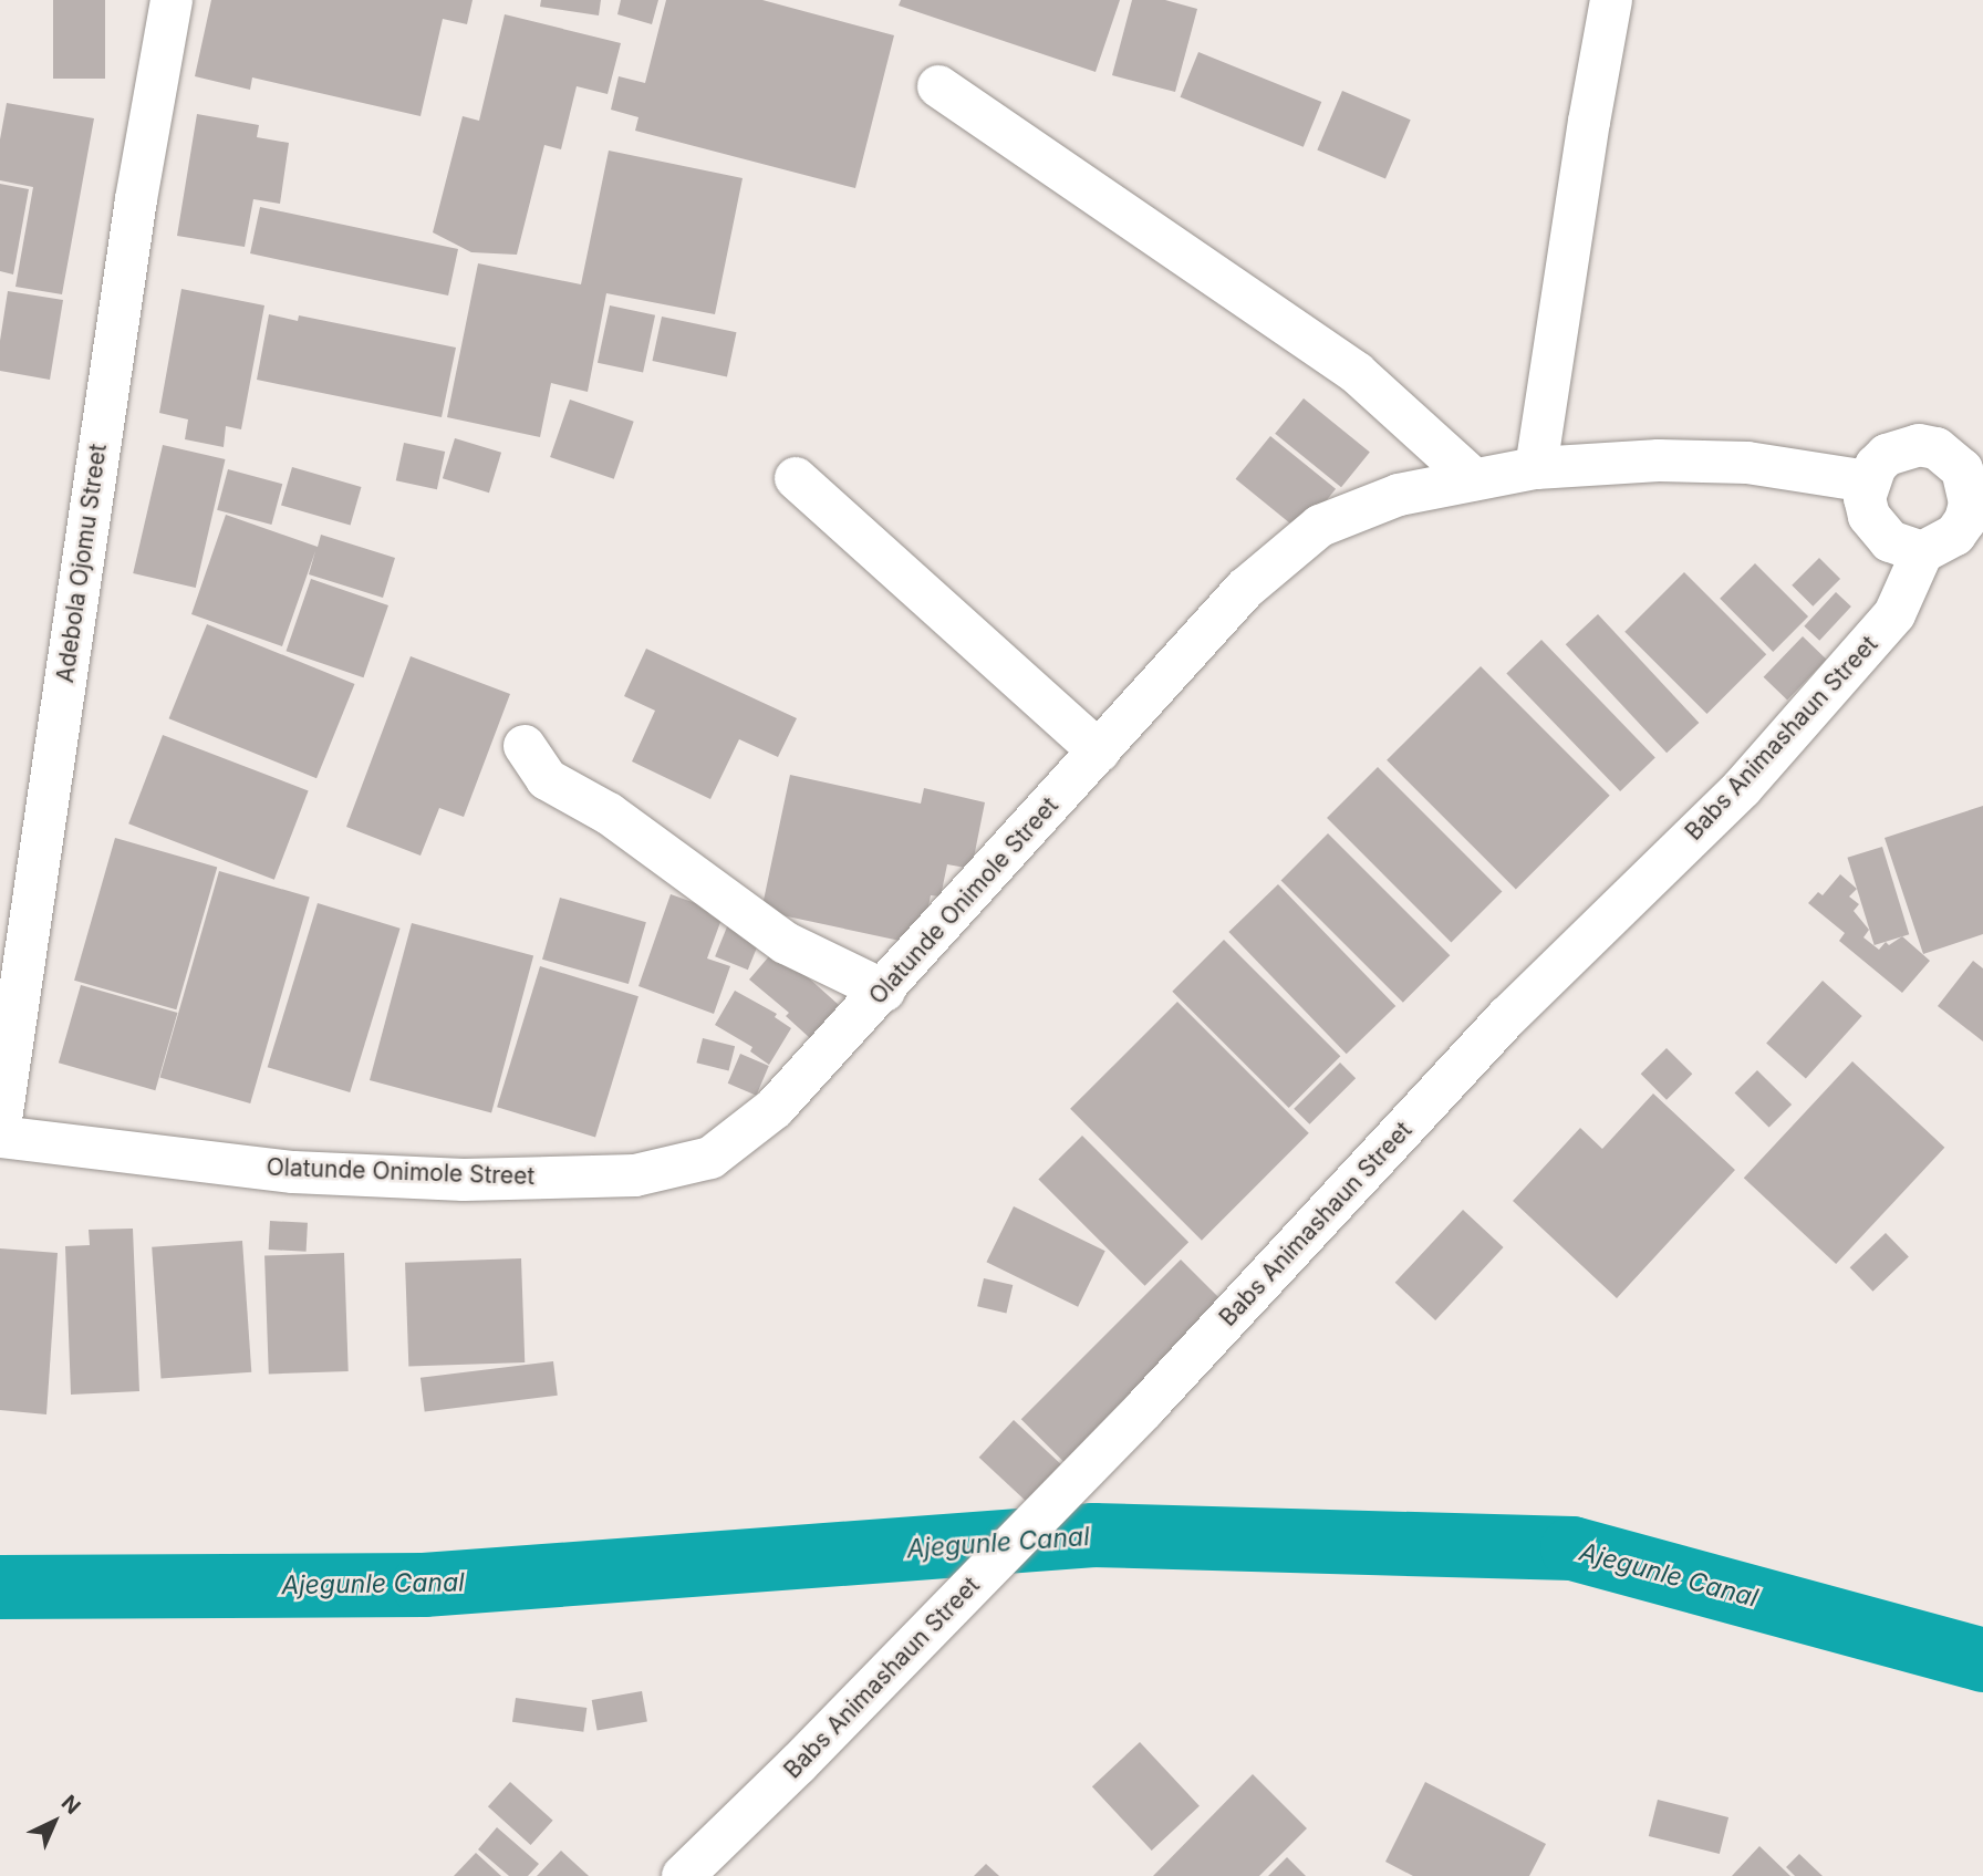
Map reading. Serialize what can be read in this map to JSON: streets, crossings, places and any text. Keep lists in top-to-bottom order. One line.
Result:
{"streets":{"street":["Adebola Ojomu Street","Babs Animashaun Street","Olatunde Onimole Street"]},"crossings":[["Babs Animashaun Street","Olatunde Onimole Street"]],"water":["Ajegunle Canal"],"north":"top right"}
